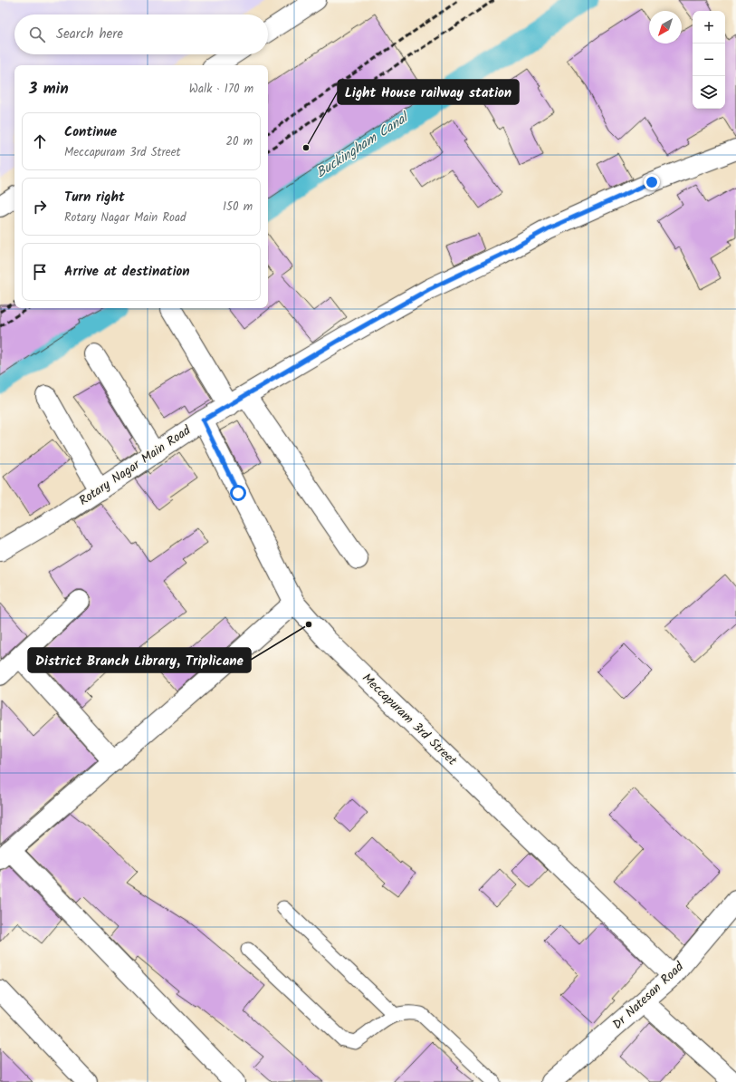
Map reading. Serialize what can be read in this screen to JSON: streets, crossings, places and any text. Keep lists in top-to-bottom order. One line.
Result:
{"streets":{"street":["Rotary Nagar Main Road","Meccapuram 3rd Street","Dr Natesan Road"]},"crossings":[["Rotary Nagar Main Road","Meccapuram 3rd Street"],["Meccapuram 3rd Street","Dr Natesan Road"]],"water":["Buckingham Canal"],"places":["Light House railway station","District Branch Library, Triplicane"],"north":"bottom left","page":{"map_buttons":["+","−"],"search":"Search here","heading":["3 min","Walk · 170 m"],"list":[["Continue","Meccapuram 3rd Street","20 m"],["Turn right","Rotary Nagar Main Road","150 m"],"Arrive at destination"]}}
